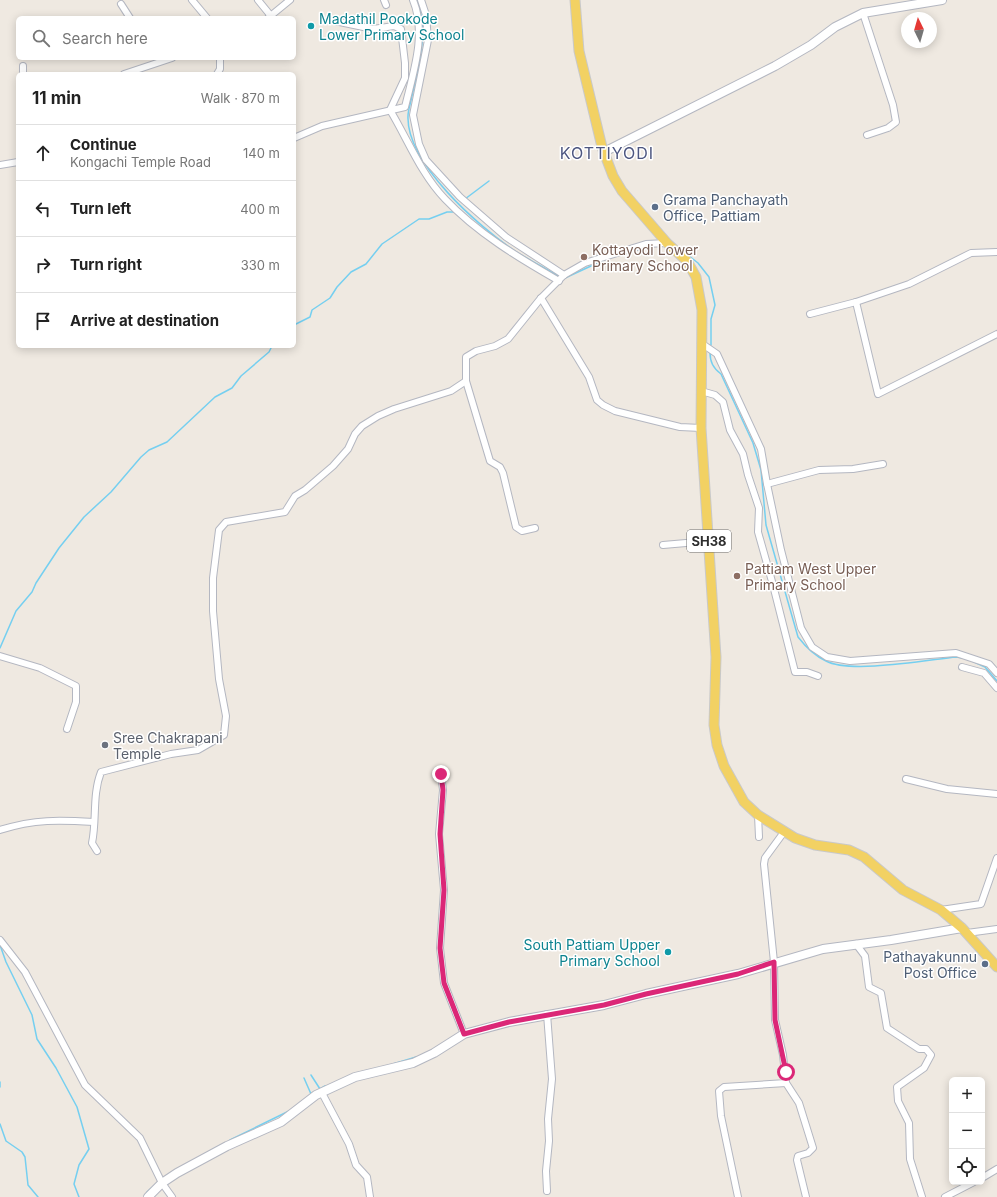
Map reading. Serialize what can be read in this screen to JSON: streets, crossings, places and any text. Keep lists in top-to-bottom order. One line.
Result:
{"streets":{"main road":["SH38"]},"districts":["KOTTIYODI"],"places":["Madathil Pookode Lower Primary School","Grama Panchayath Office, Pattiam","Kottayodi Lower Primary School","Pattiam West Upper Primary School","Sree Chakrapani Temple","South Pattiam Upper Primary School","Pathayakunnu Post Office"],"north":"top","page":{"search":"Search here","heading":["11 min","Walk · 870 m"],"list":[["Continue","Kongachi Temple Road","140 m"],["Turn left","400 m"],["Turn right","330 m"],"Arrive at destination"],"map_buttons":["+","−"]}}
